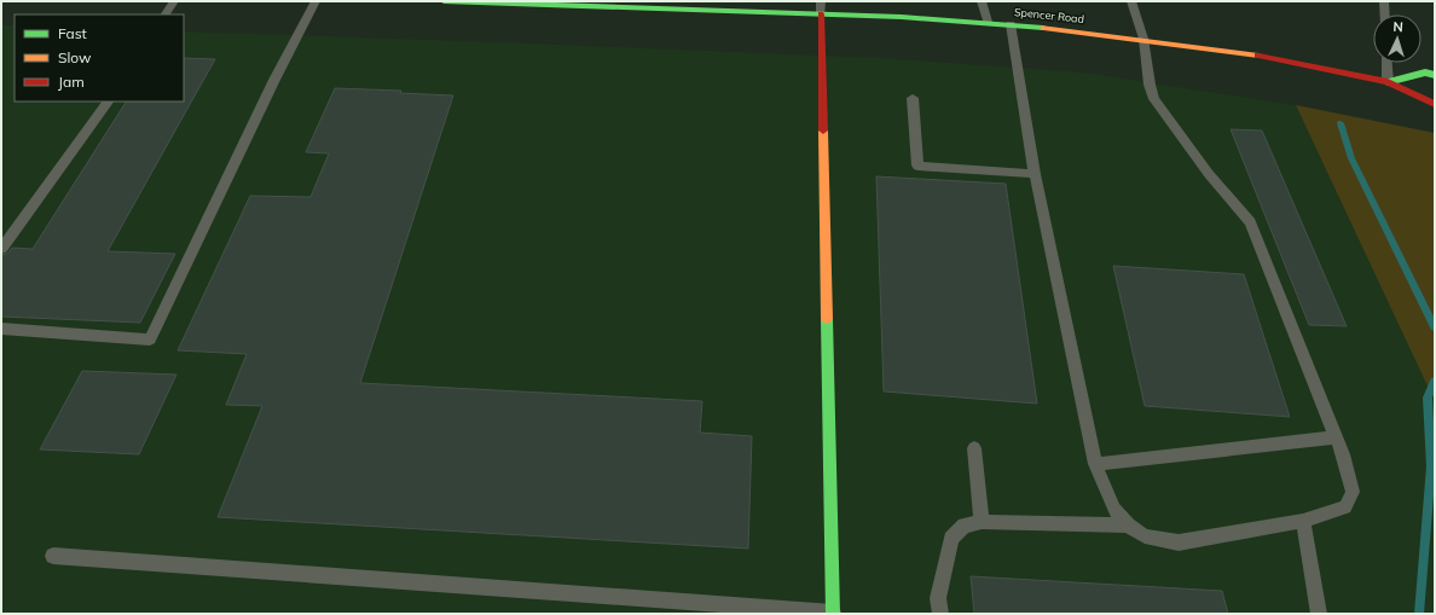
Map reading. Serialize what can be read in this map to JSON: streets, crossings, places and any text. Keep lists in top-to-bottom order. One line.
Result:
{"streets":{"main road":["Spencer Road"]},"legend":["Fast","Slow","Jam"],"north":"top"}
